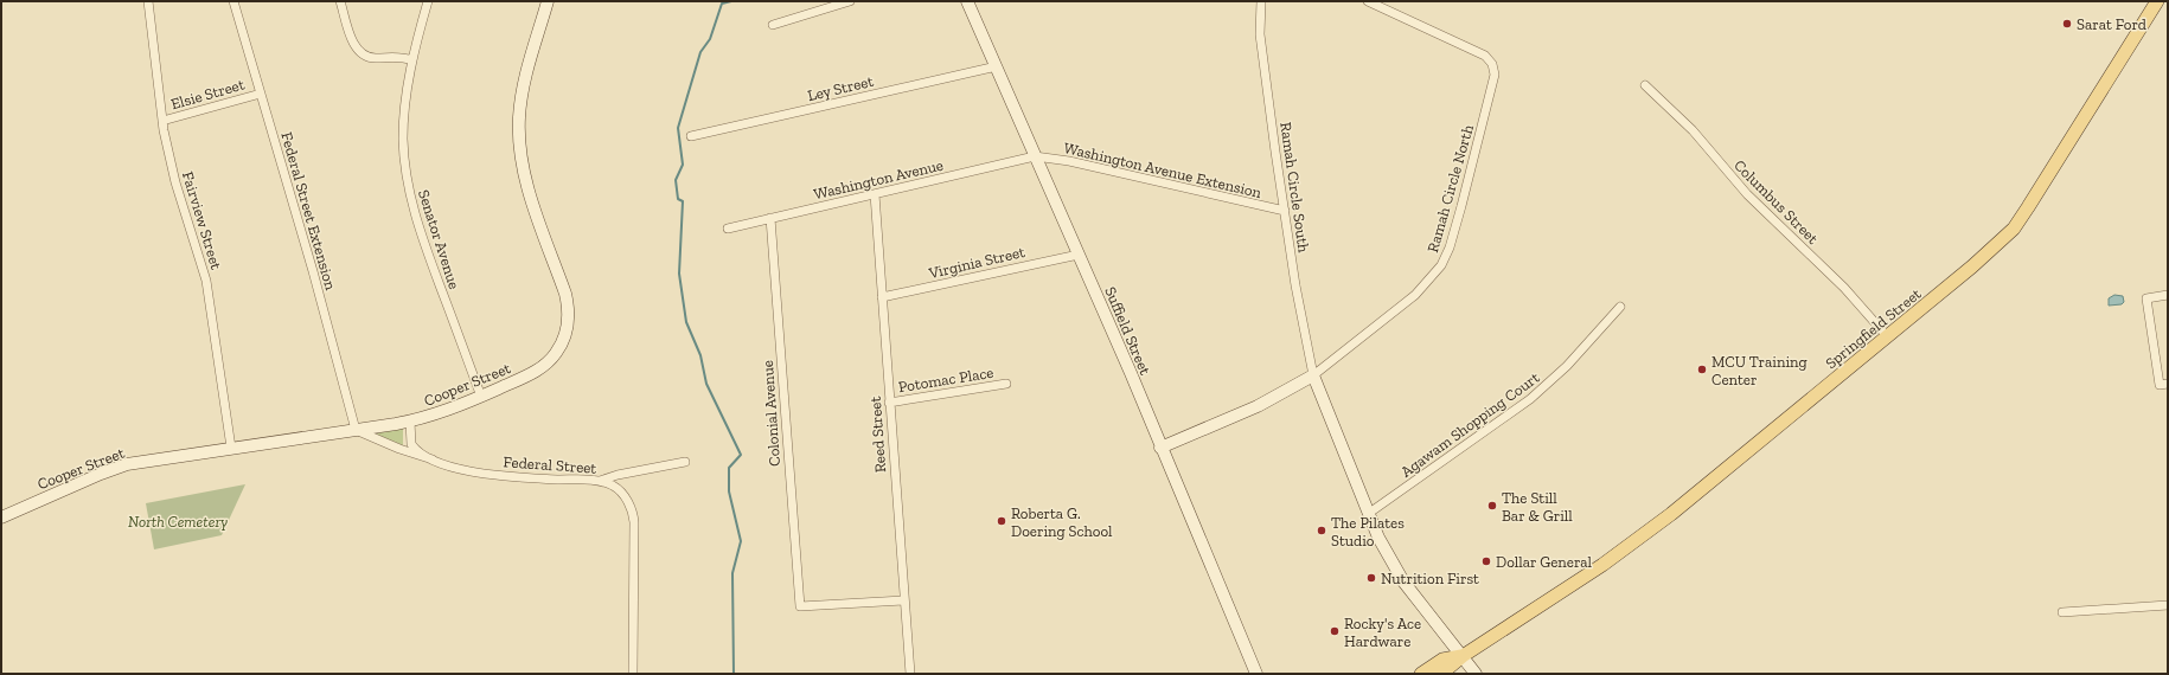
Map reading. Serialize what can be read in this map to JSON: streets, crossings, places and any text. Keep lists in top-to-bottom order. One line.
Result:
{"streets":{"main road":["Springfield Street"],"street":["Ley Street","Elsie Street","Washington Avenue Extension","Washington Avenue","Ramah Circle South","Ramah Circle North","Columbus Street","Federal Street Extension","Fairview Street","Senator Avenue","Virginia Street","Suffield Street","Potomac Place","Cooper Street","Colonial Avenue","Agawam Shopping Court","Reed Street","Federal Street"]},"crossings":[["Ley Street","Suffield Street"],["Elsie Street","Federal Street Extension"],["Elsie Street","Fairview Street"],["Washington Avenue Extension","Washington Avenue"],["Washington Avenue Extension","Ramah Circle South"],["Washington Avenue Extension","Suffield Street"],["Washington Avenue","Suffield Street"],["Washington Avenue","Colonial Avenue"],["Washington Avenue","Reed Street"],["Ramah Circle South","Ramah Circle North"],["Columbus Street","Springfield Street"],["Federal Street Extension","Cooper Street"],["Federal Street Extension","Federal Street"],["Fairview Street","Cooper Street"],["Senator Avenue","Cooper Street"],["Virginia Street","Suffield Street"],["Virginia Street","Reed Street"],["Potomac Place","Reed Street"],["Cooper Street","Federal Street"],["Colonial Avenue","Reed Street"]],"parks":["North Cemetery"],"places":["Sarat Ford","MCU Training Center","The Still Bar & Grill","Roberta G. Doering School","The Pilates Studio","Dollar General","Nutrition First","Rocky's Ace Hardware"]}
